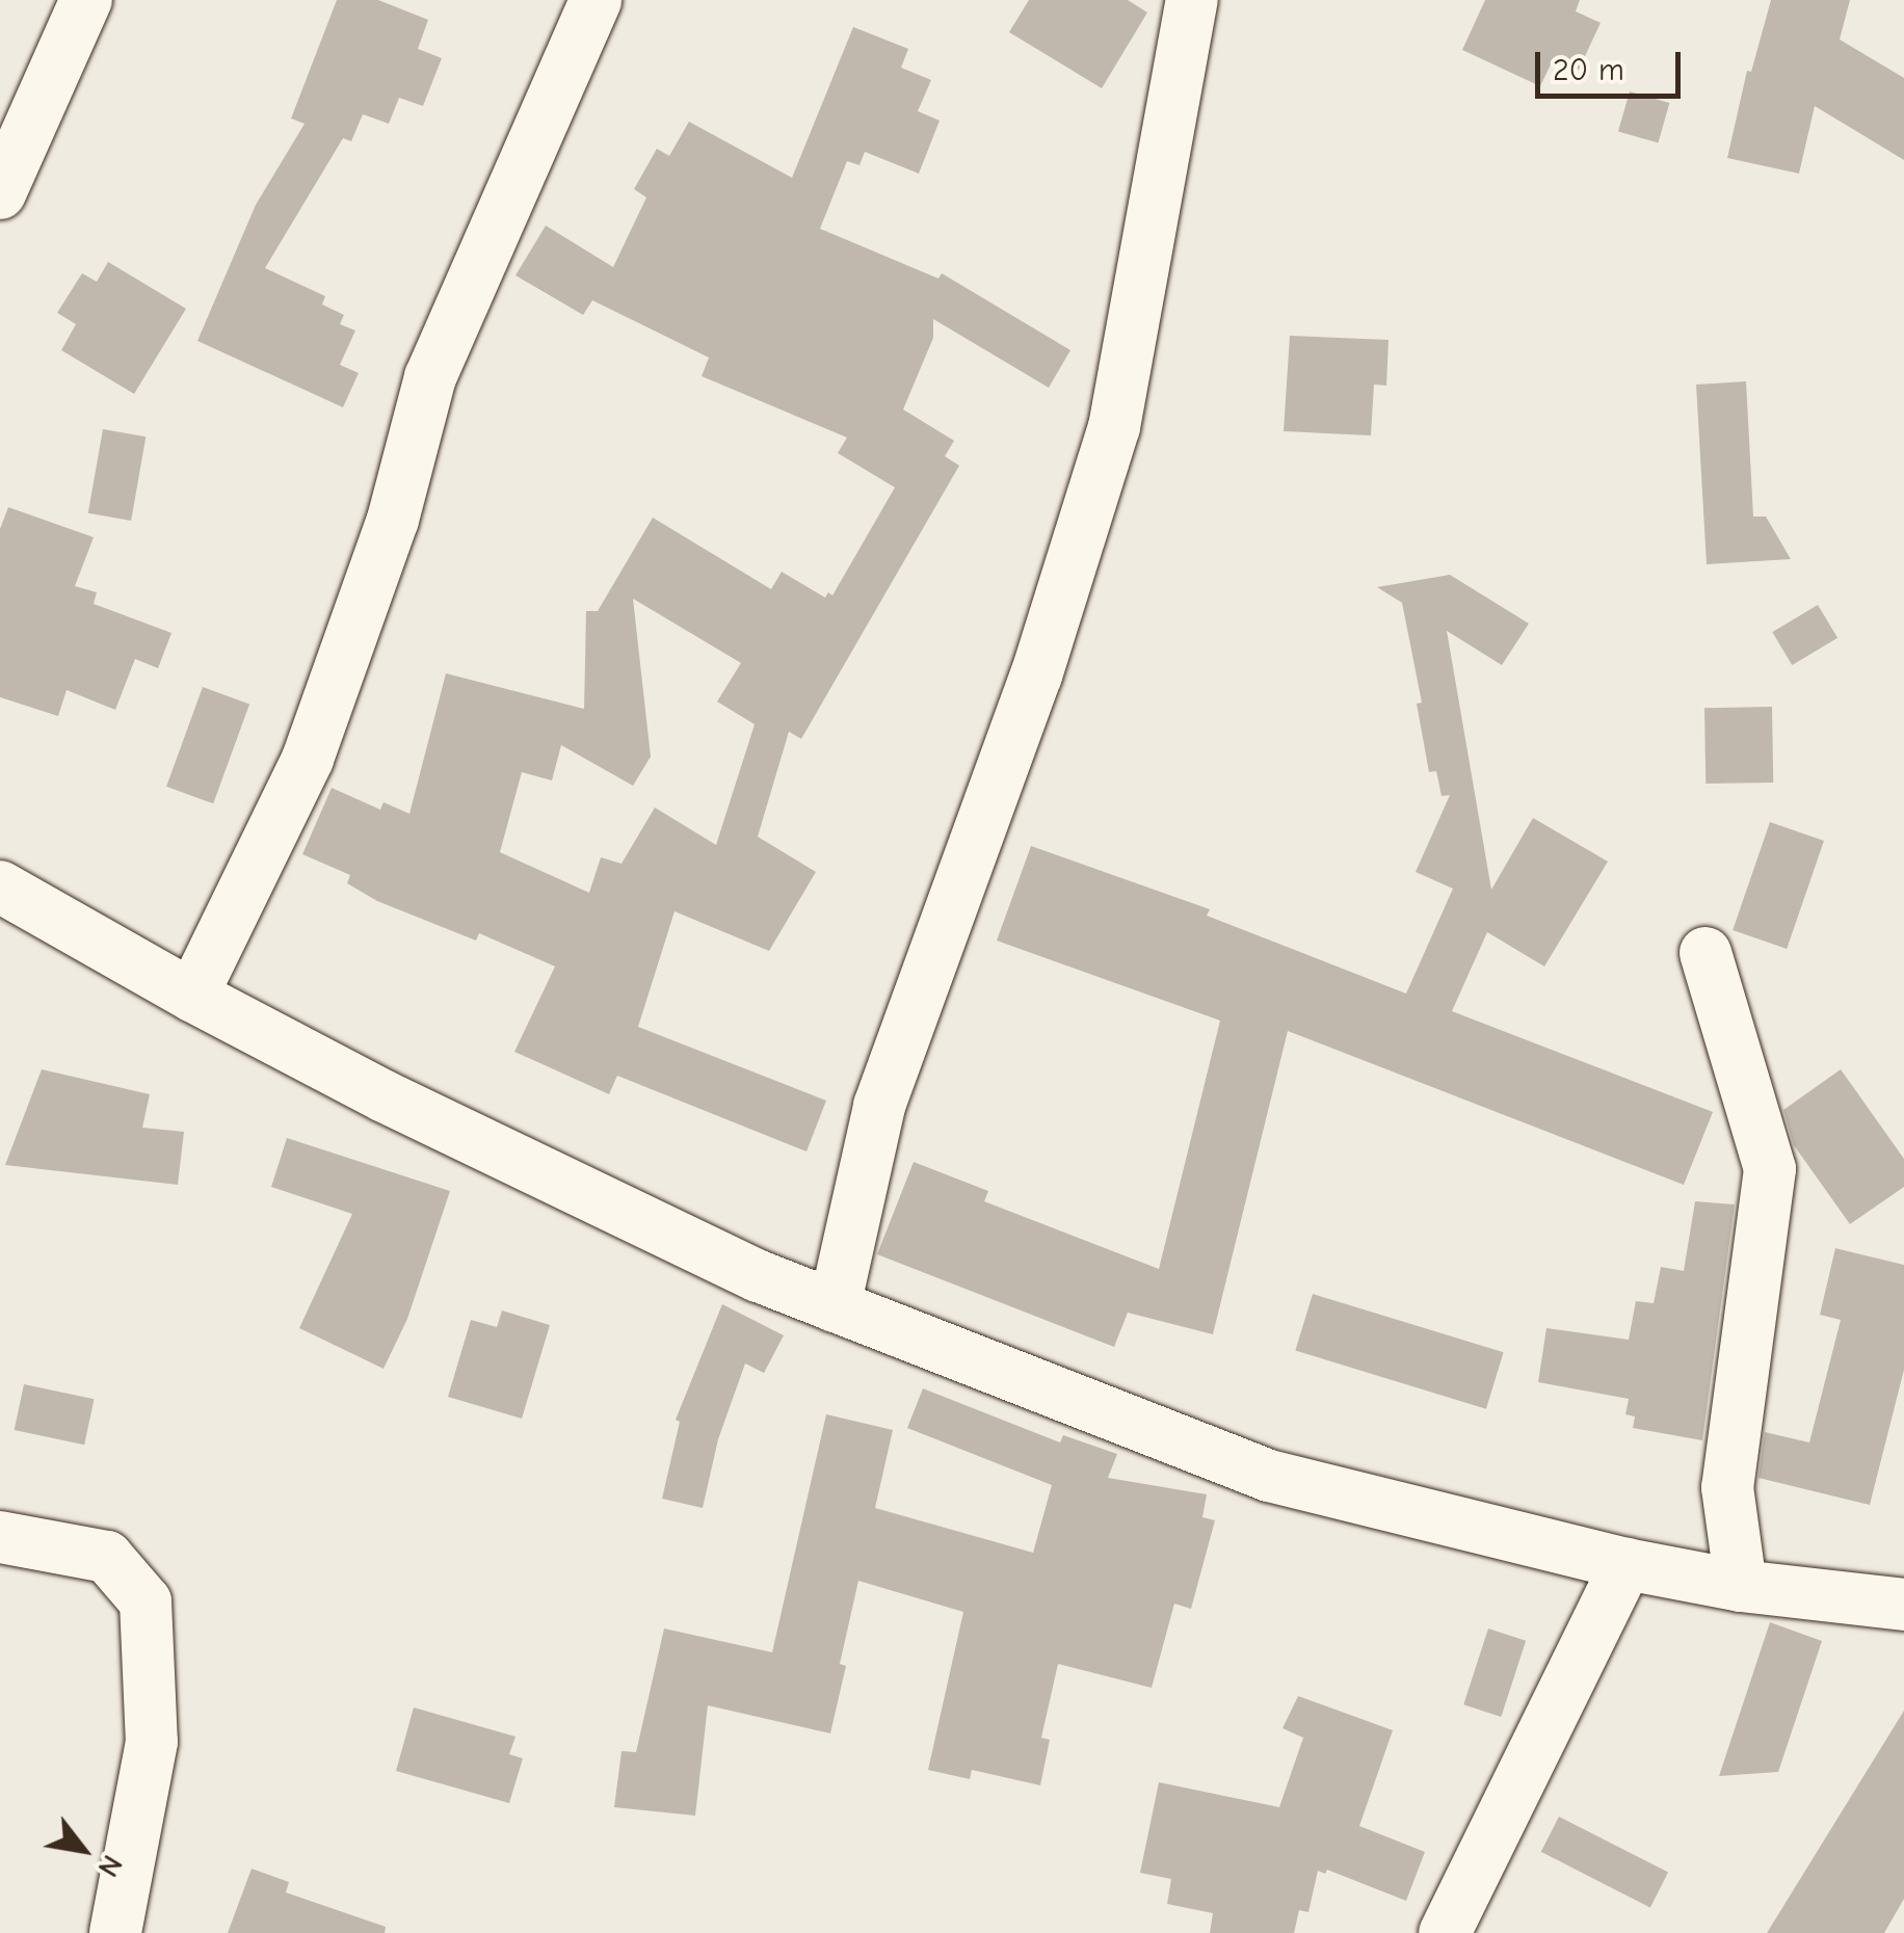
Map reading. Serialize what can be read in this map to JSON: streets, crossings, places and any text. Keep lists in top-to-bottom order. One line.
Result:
{"scale_bar":"20 m","north":"bottom right"}
